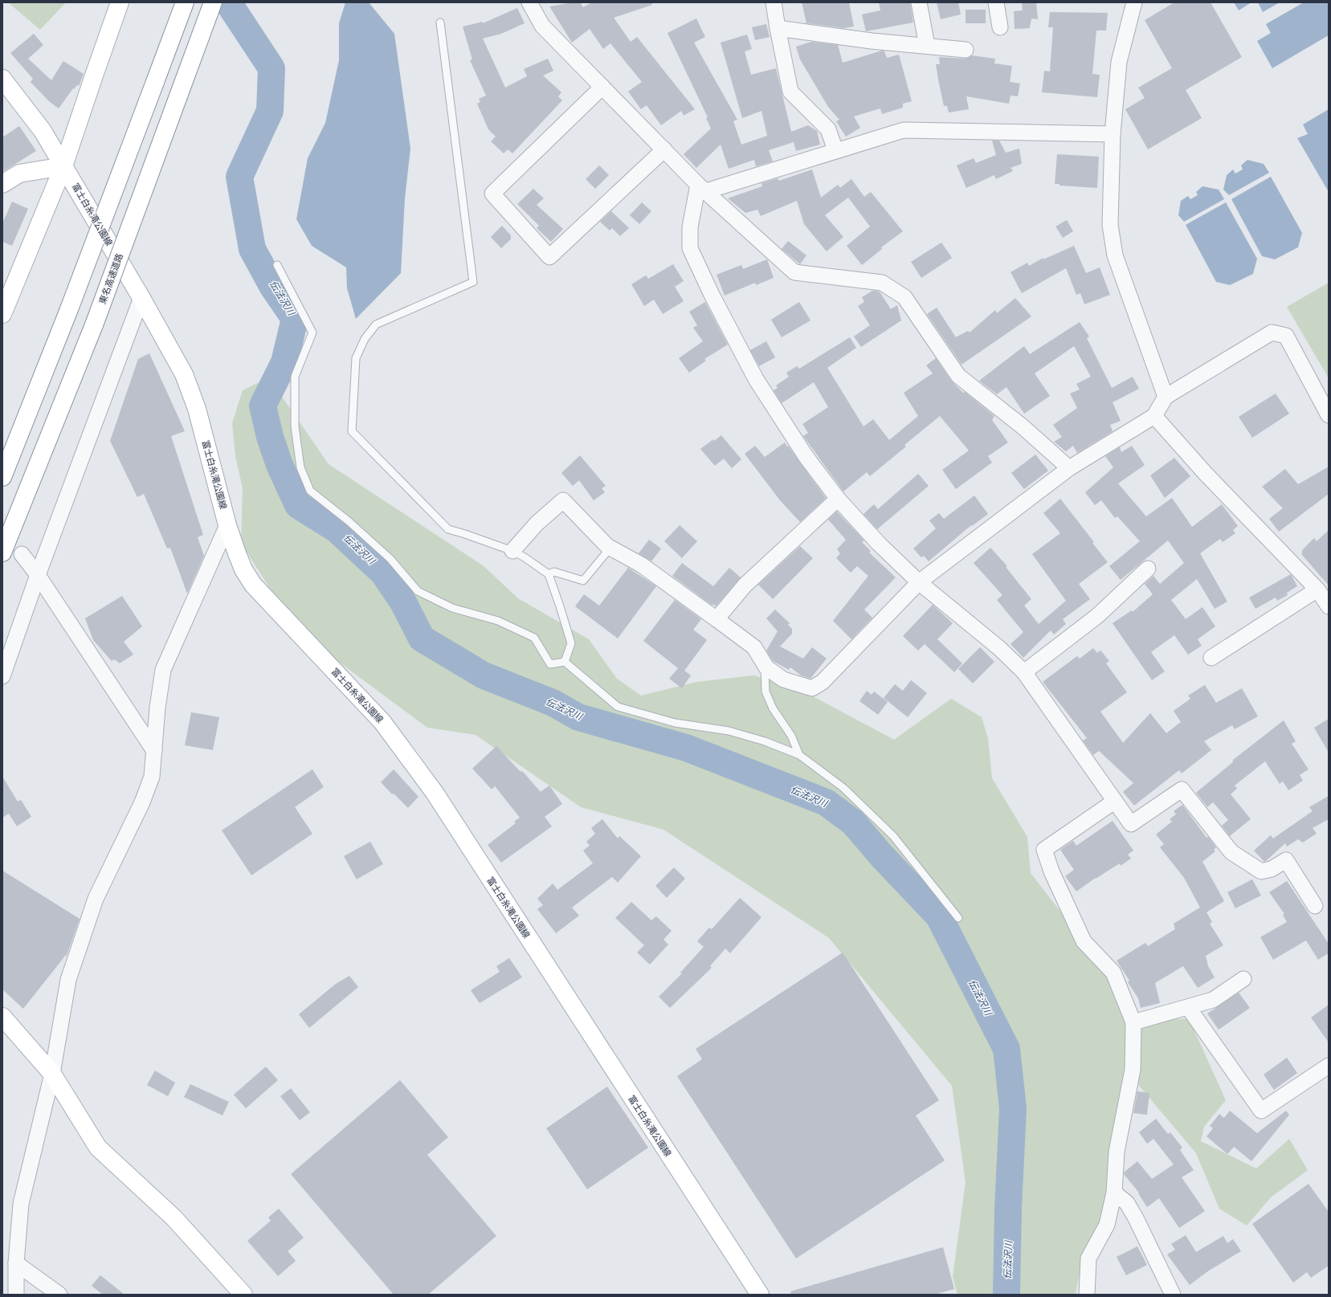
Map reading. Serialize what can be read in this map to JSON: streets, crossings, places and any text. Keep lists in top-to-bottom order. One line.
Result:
{"streets":{"main road":["富士白糸滝公園線","東名高速道路"]},"water":["伝法沢川"]}
